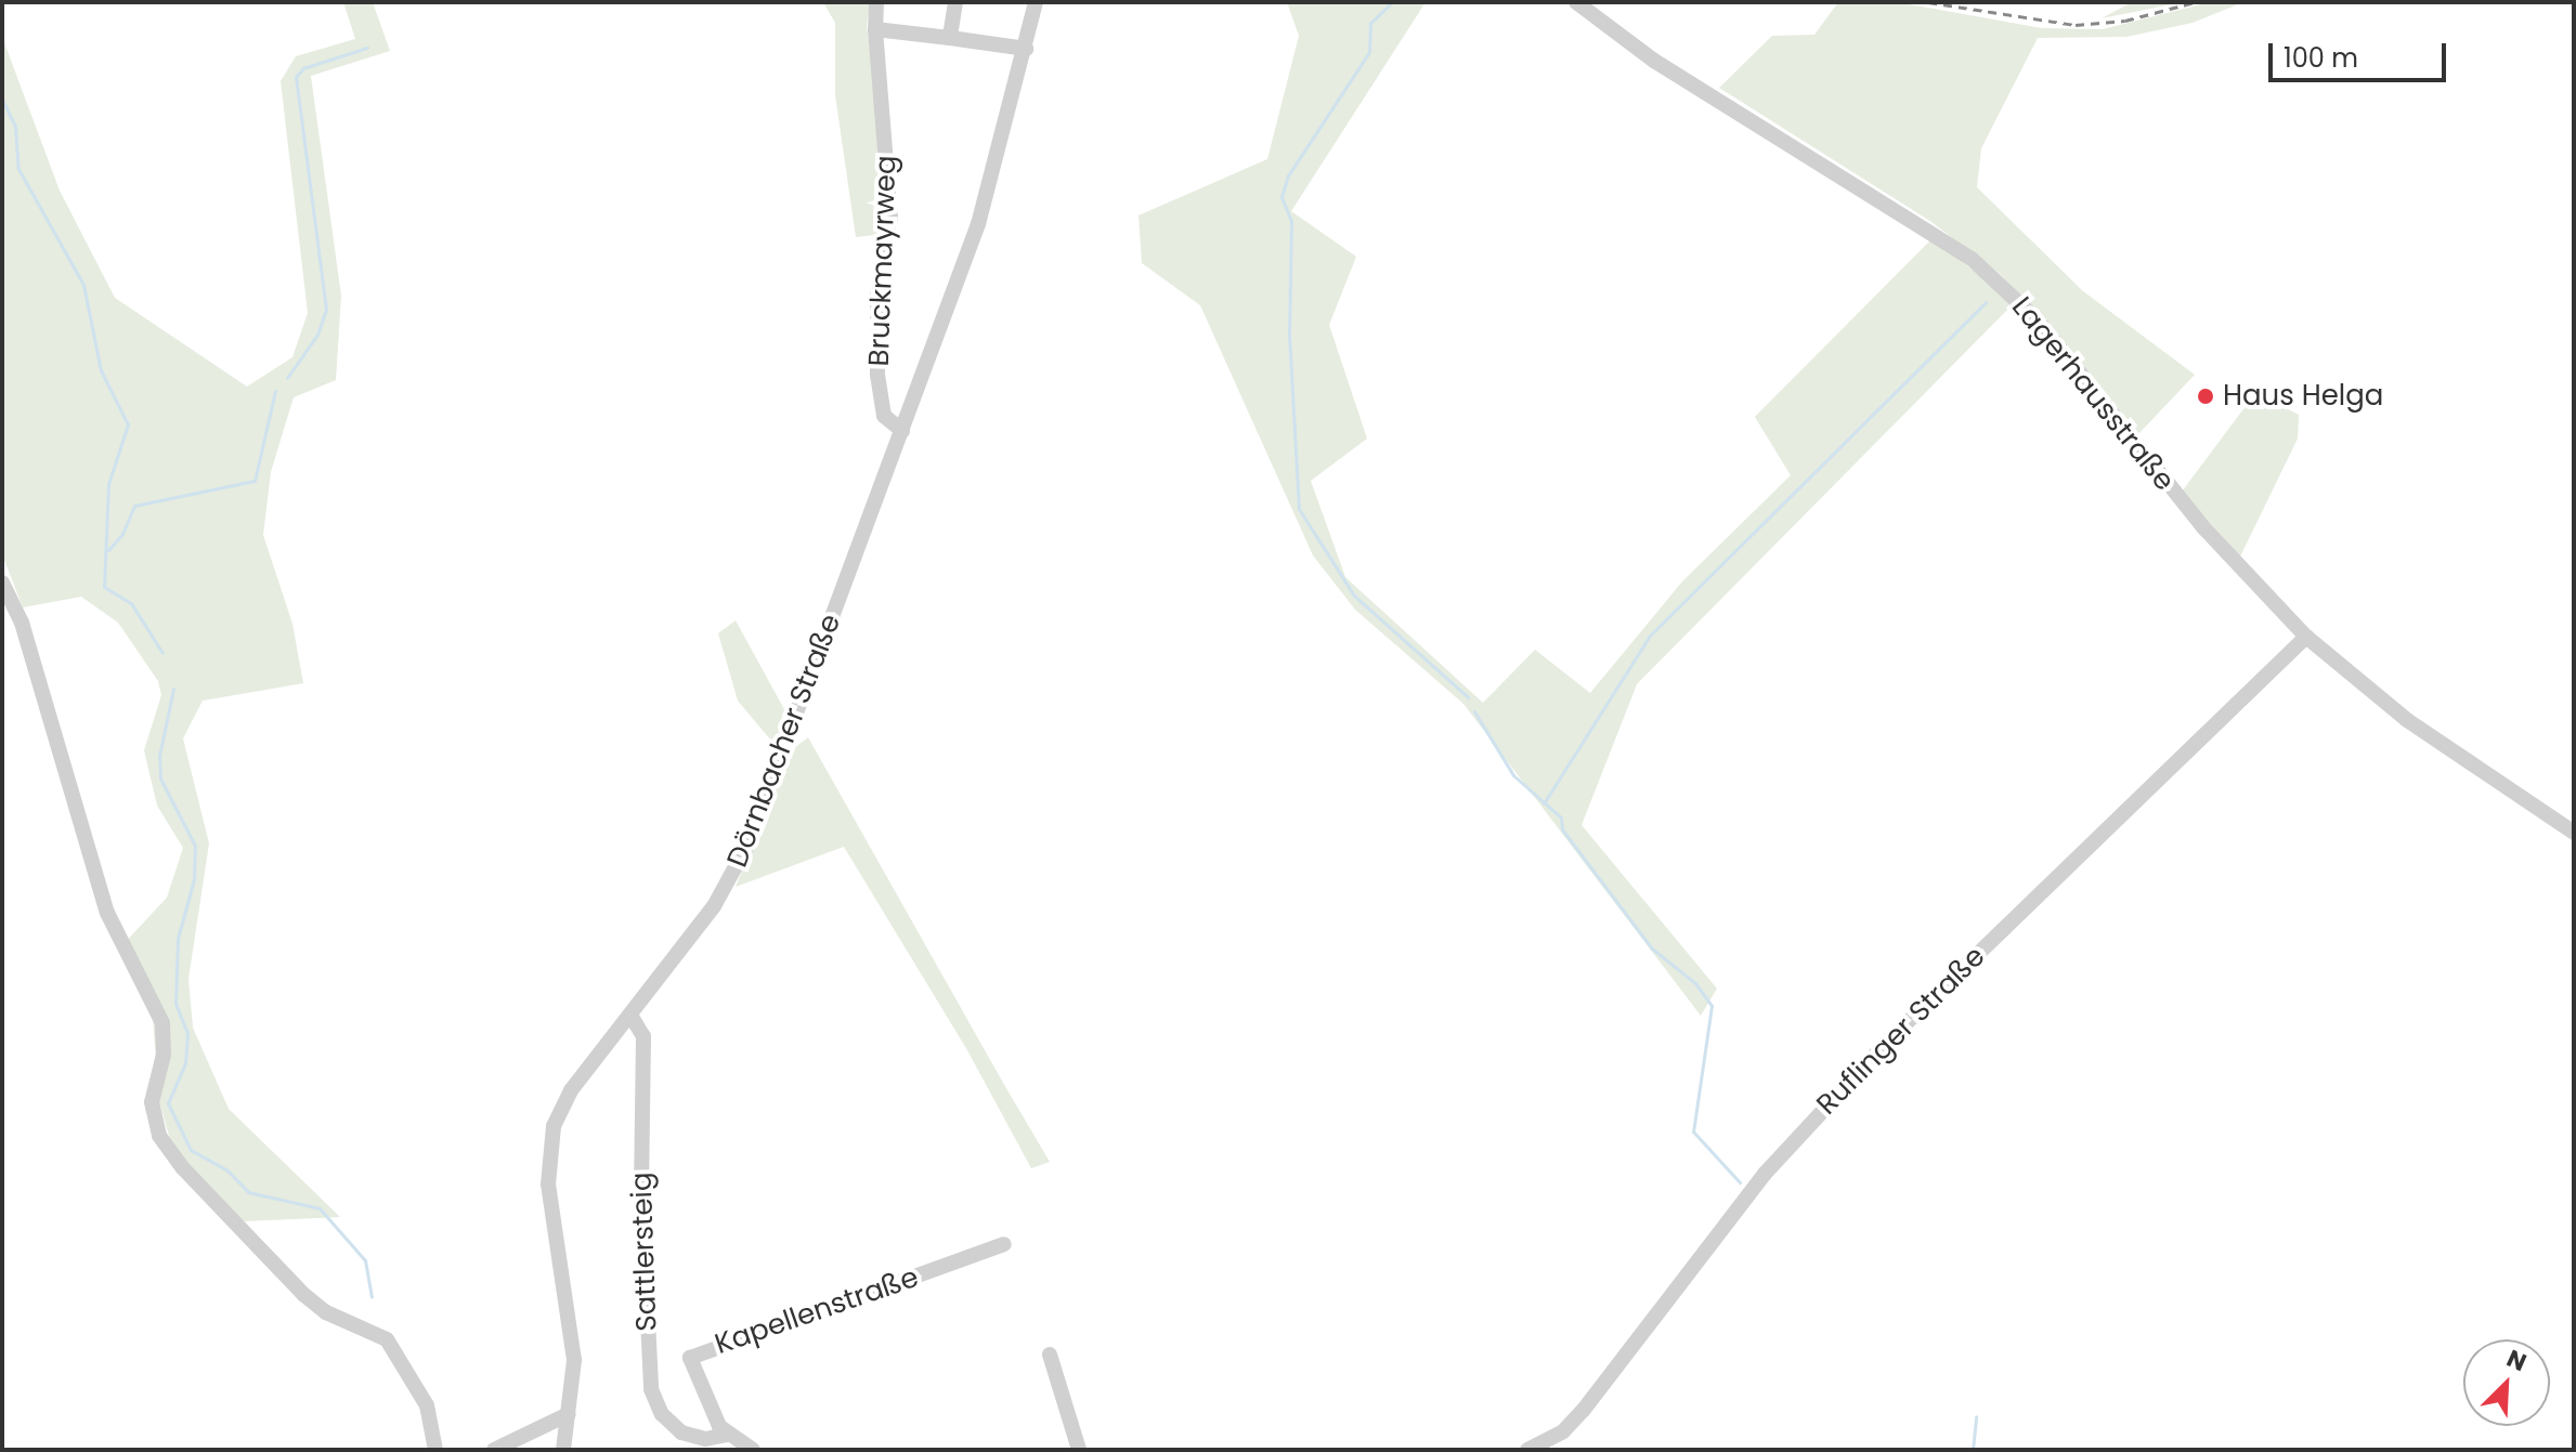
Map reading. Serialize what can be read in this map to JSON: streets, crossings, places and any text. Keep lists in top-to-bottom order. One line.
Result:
{"streets":{"street":["Bruckmayrweg","Lagerhausstraße","Dörnbacher Straße","Ruflinger Straße","Sattlersteig","Kapellenstraße"]},"crossings":[["Bruckmayrweg","Dörnbacher Straße"],["Lagerhausstraße","Ruflinger Straße"],["Dörnbacher Straße","Sattlersteig"],["Sattlersteig","Kapellenstraße"]],"places":["Haus Helga"],"scale_bar":"100 m","north":"top right"}
